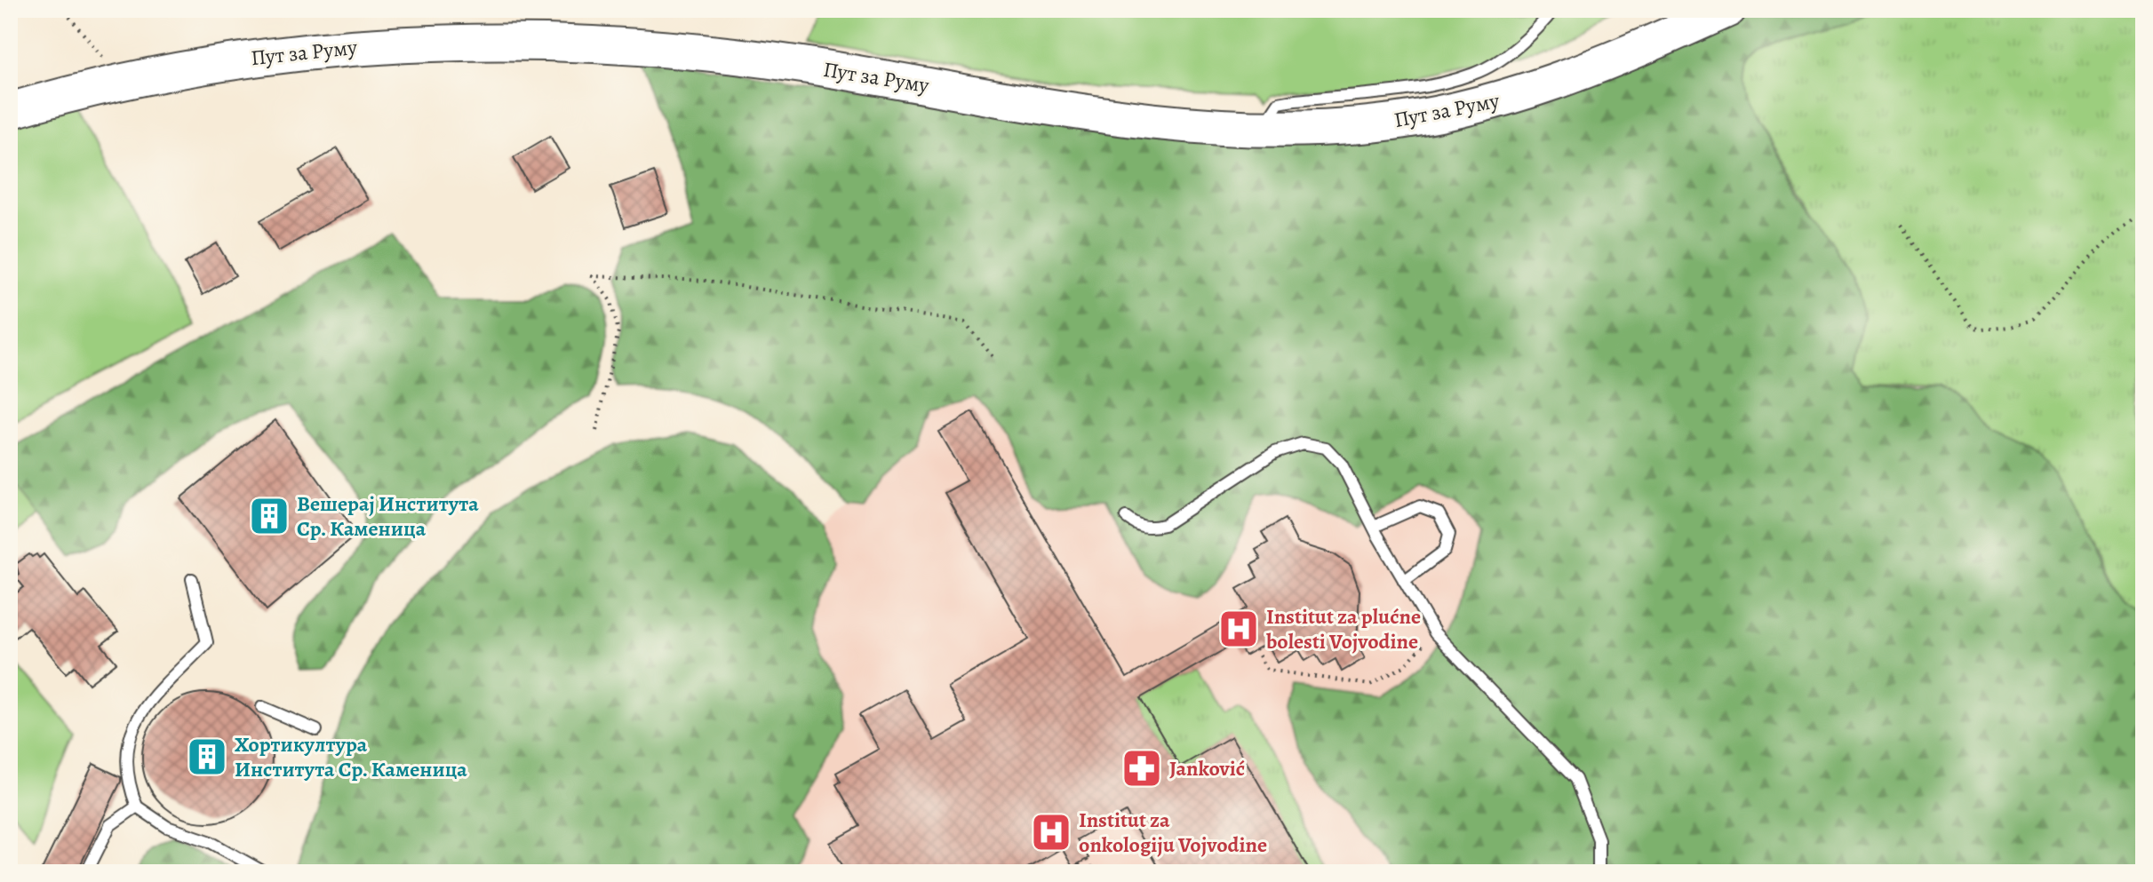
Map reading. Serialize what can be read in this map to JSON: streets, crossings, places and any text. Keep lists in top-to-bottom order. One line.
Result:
{"streets":{"main road":["Пут за Руму"]},"places":{"building":["Вешерај Института Ср. Каменица","Хортикултура Института Ср. Каменица"],"hospital":["Institut za plućne bolesti Vojvodine","Institut za onkologiju Vojvodine"],"pharmacy":["Janković"]}}
